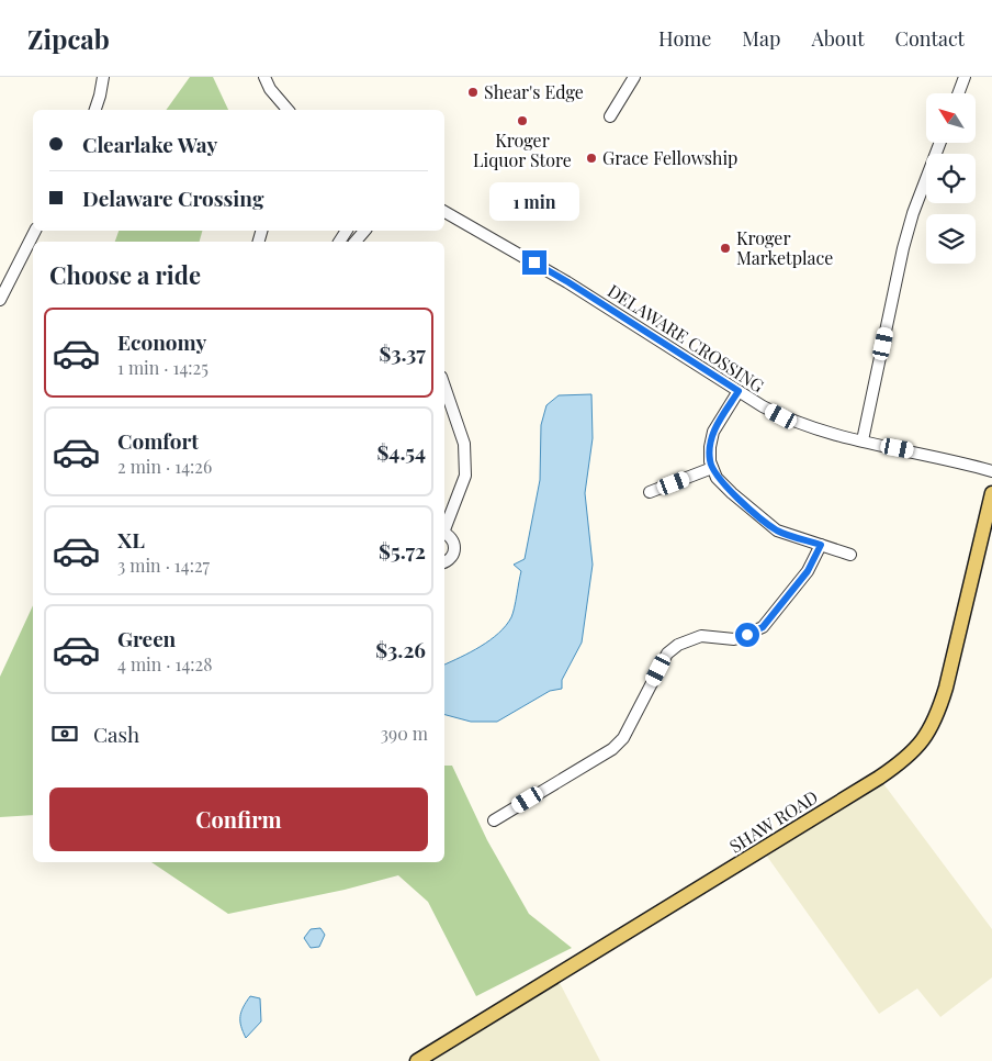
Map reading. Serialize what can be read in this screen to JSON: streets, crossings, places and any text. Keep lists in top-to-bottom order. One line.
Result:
{"streets":{"main road":["SHAW ROAD"],"street":["DELAWARE CROSSING"]},"places":["Shear's Edge","Kroger Liquor Store","Grace Fellowship","Kroger Marketplace"],"north":"top left","page":{"header":"Zipcab","nav":["Home","Map","About","Contact"],"banner":["Clearlake Way","Delaware Crossing"],"bubble":"1 min","heading":"Choose a ride","list":[{"name":"Economy","note":"1 min · 14:25","value":"$3.37"},{"name":"Comfort","note":"2 min · 14:26","value":"$4.54"},{"name":"XL","note":"3 min · 14:27","value":"$5.72"},{"name":"Green","note":"4 min · 14:28","value":"$3.26"}],"pay":["Cash","390 m"],"buttons":"Confirm"}}
